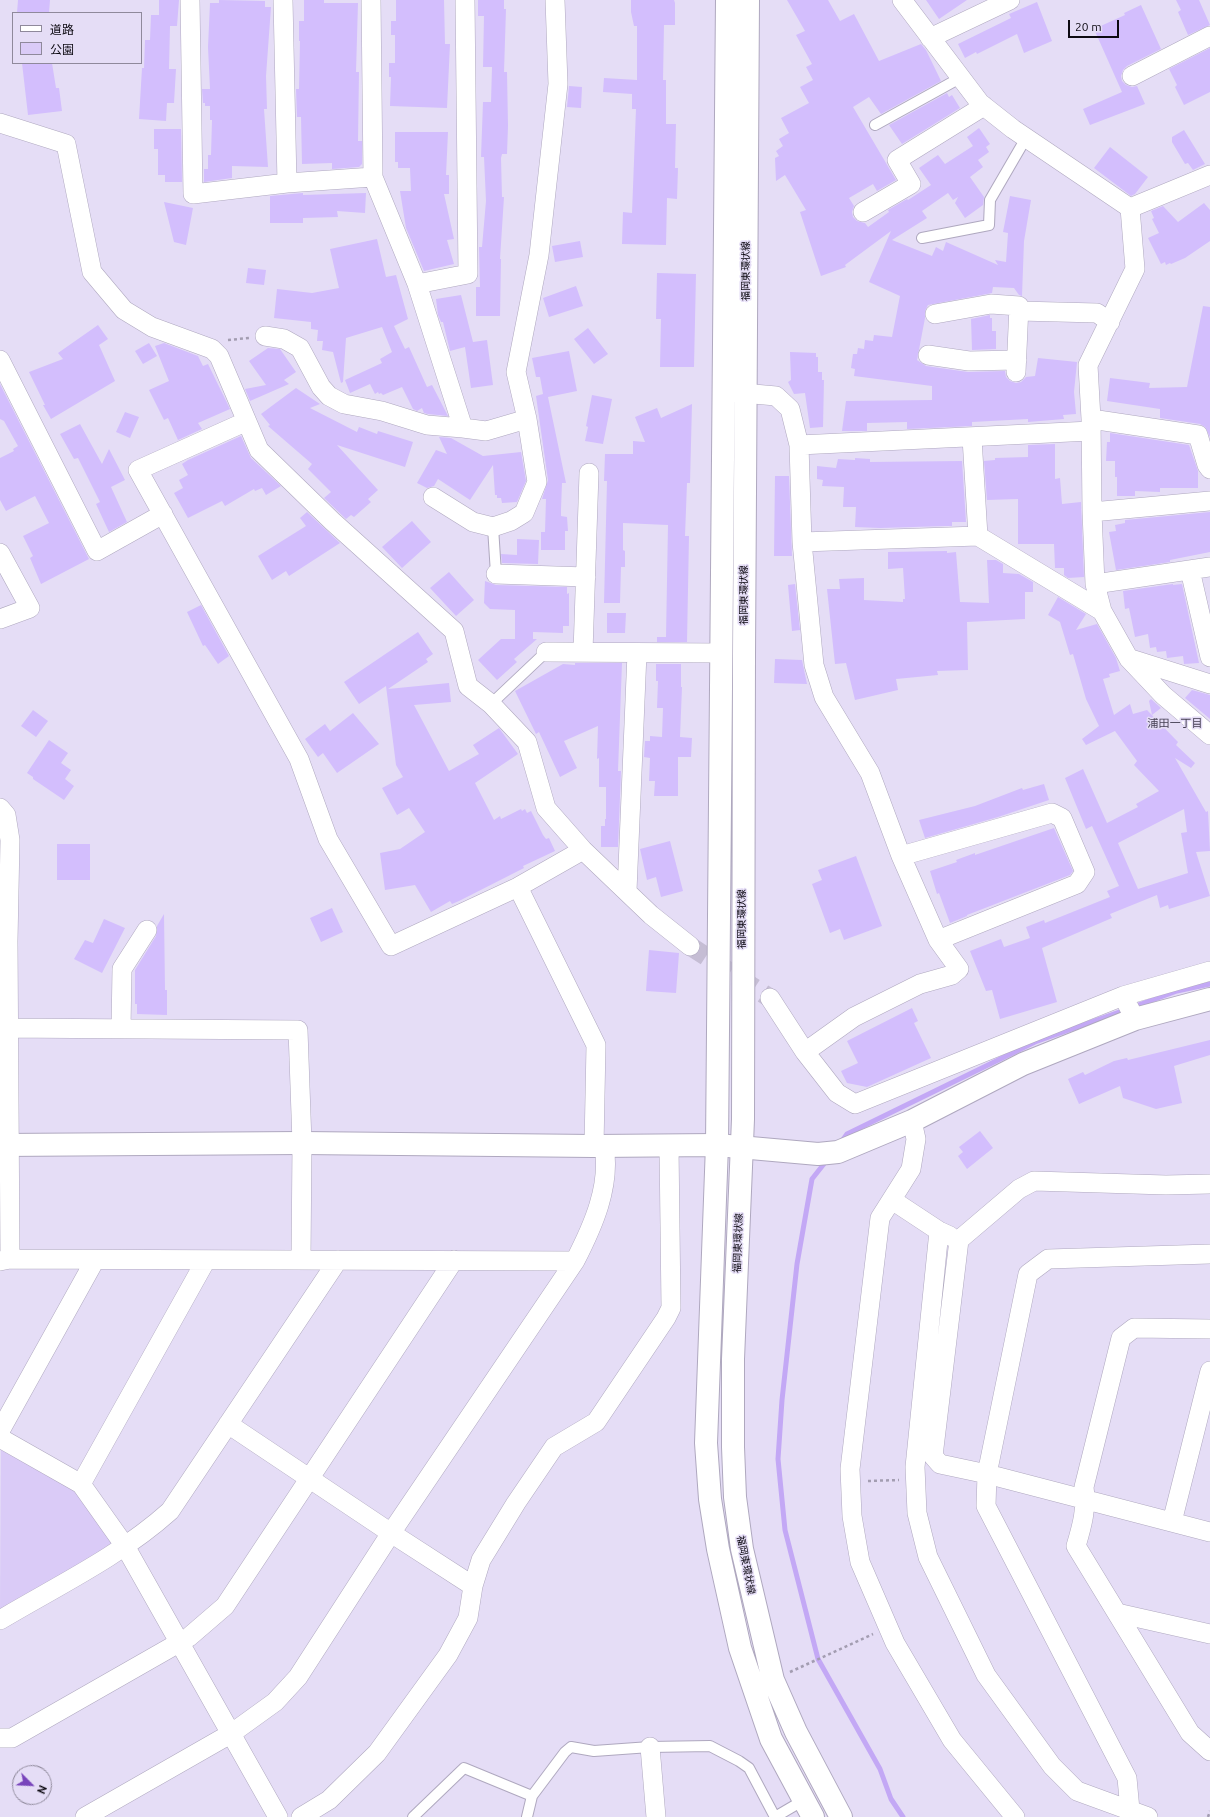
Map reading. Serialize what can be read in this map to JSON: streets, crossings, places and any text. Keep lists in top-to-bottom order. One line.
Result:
{"streets":{"main road":["福岡東環状線"]},"districts":["浦田一丁目"],"legend":["道路","公園"],"scale_bar":"20 m","north":"bottom right"}
